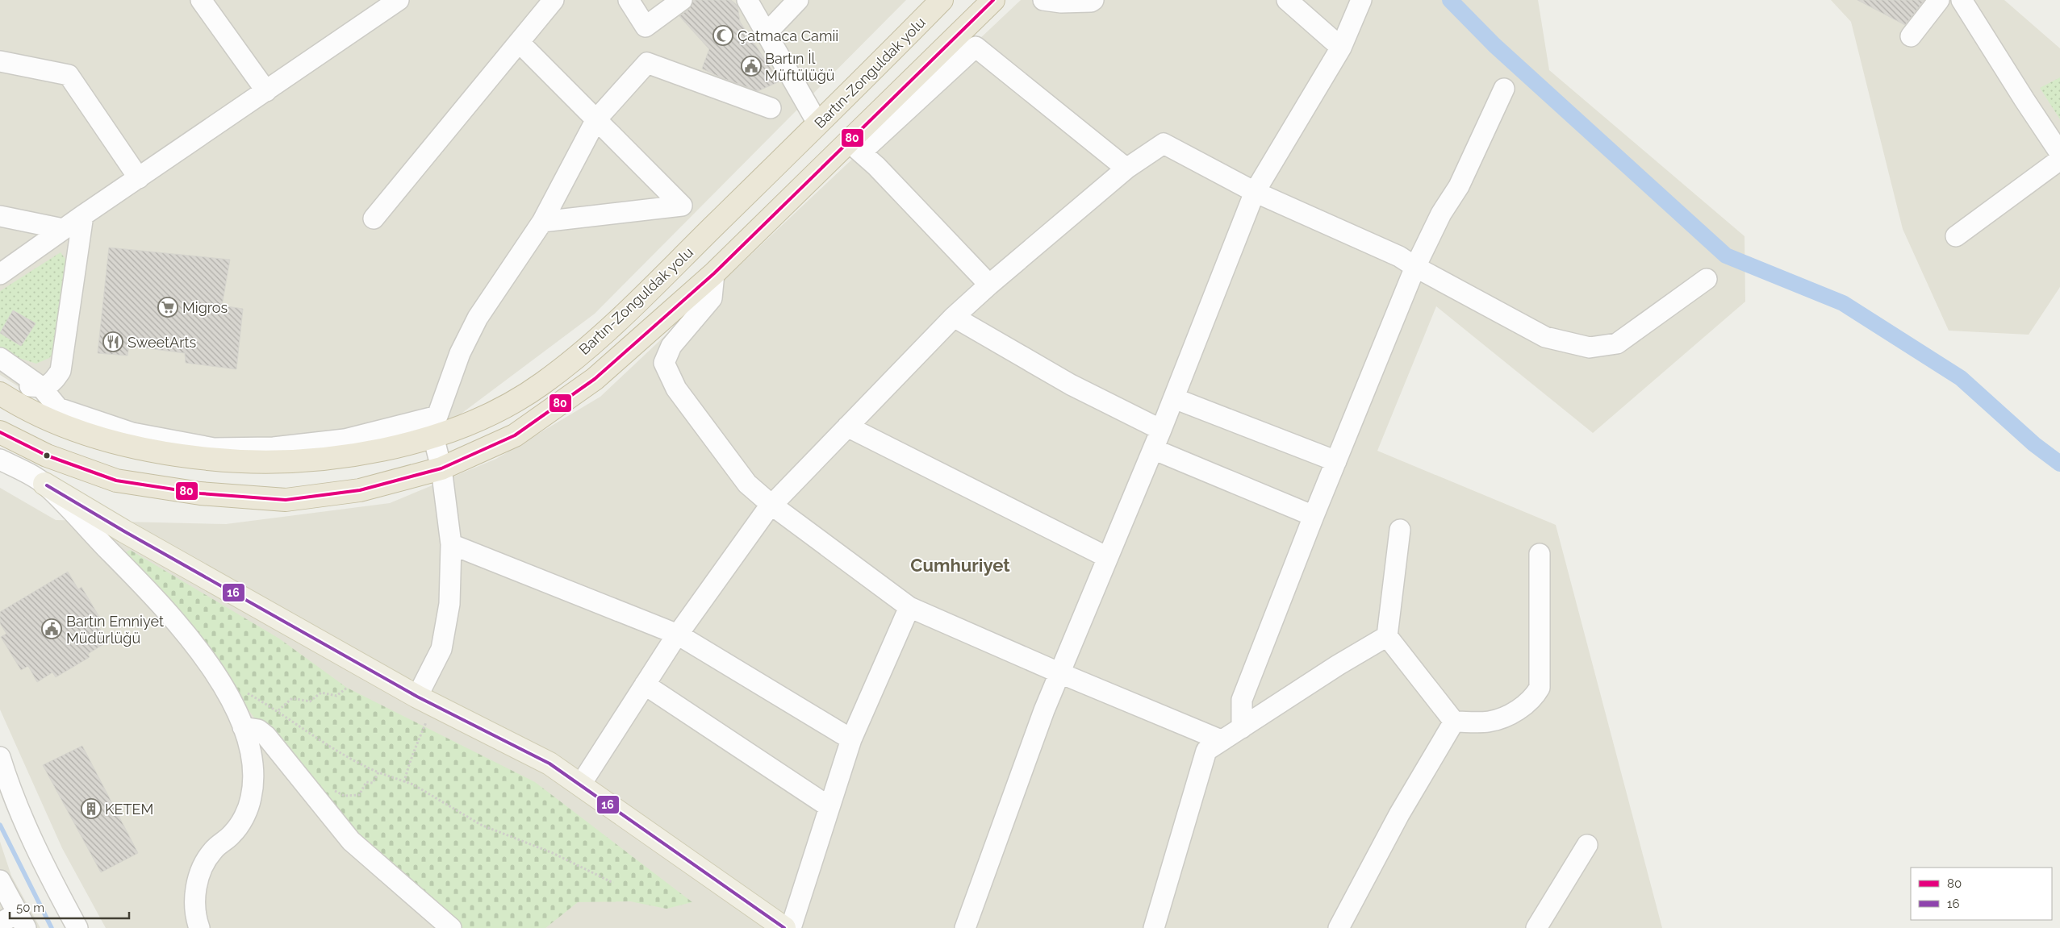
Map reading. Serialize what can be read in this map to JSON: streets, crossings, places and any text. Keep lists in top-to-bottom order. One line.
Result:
{"streets":{"highway":["Bartın-Zonguldak yolu"]},"districts":["Cumhuriyet"],"places":{"mosque":["Çatmaca Camii"],"public building":["Bartın İl Müftülüğü","Bartın Emniyet Müdürlüğü"],"supermarket":["Migros"],"restaurant":["SweetArts"],"building":["KETEM"]},"lines":["transit line 80","transit line 16"],"legend":["80","16"],"scale_bar":"50 m"}
